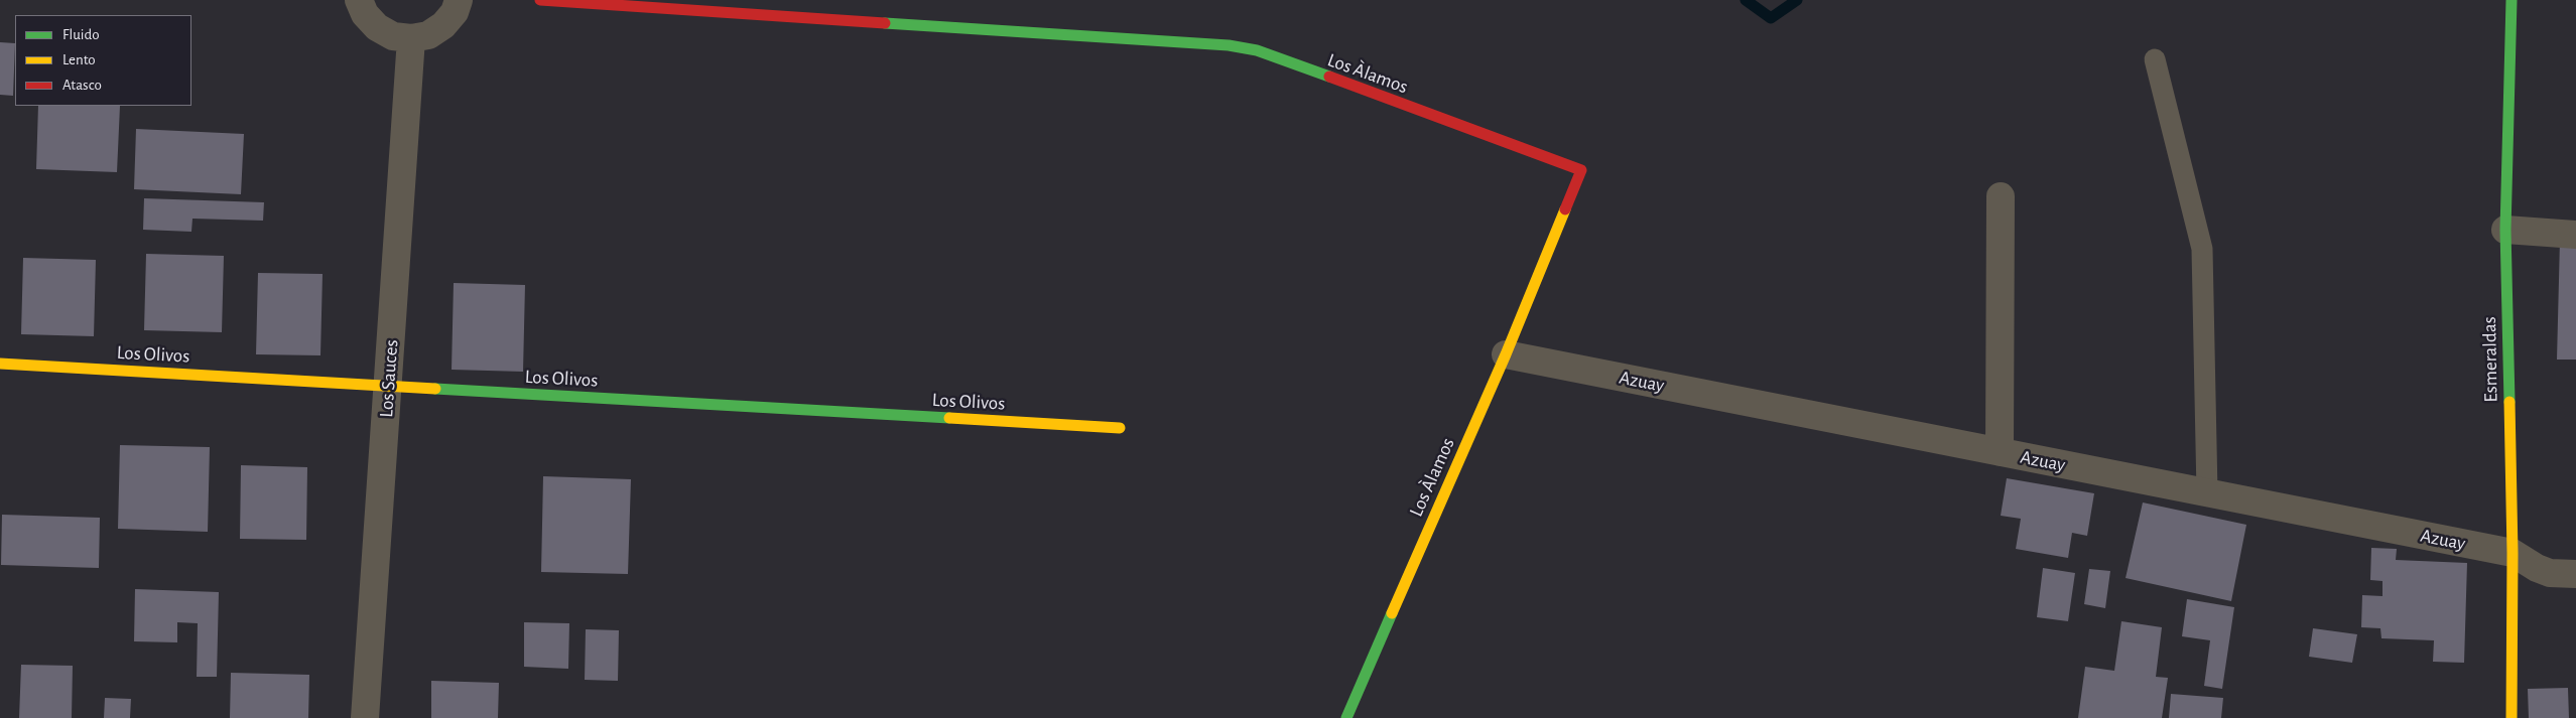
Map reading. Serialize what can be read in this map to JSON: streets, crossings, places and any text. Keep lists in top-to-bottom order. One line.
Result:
{"streets":{"street":["Los Àlamos","Los Olivos","Esmeraldas","Los Sauces","Azuay"]},"crossings":[["Los Àlamos","Azuay"],["Los Olivos","Los Sauces"],["Esmeraldas","Azuay"]],"legend":["Fluido","Lento","Atasco"]}
